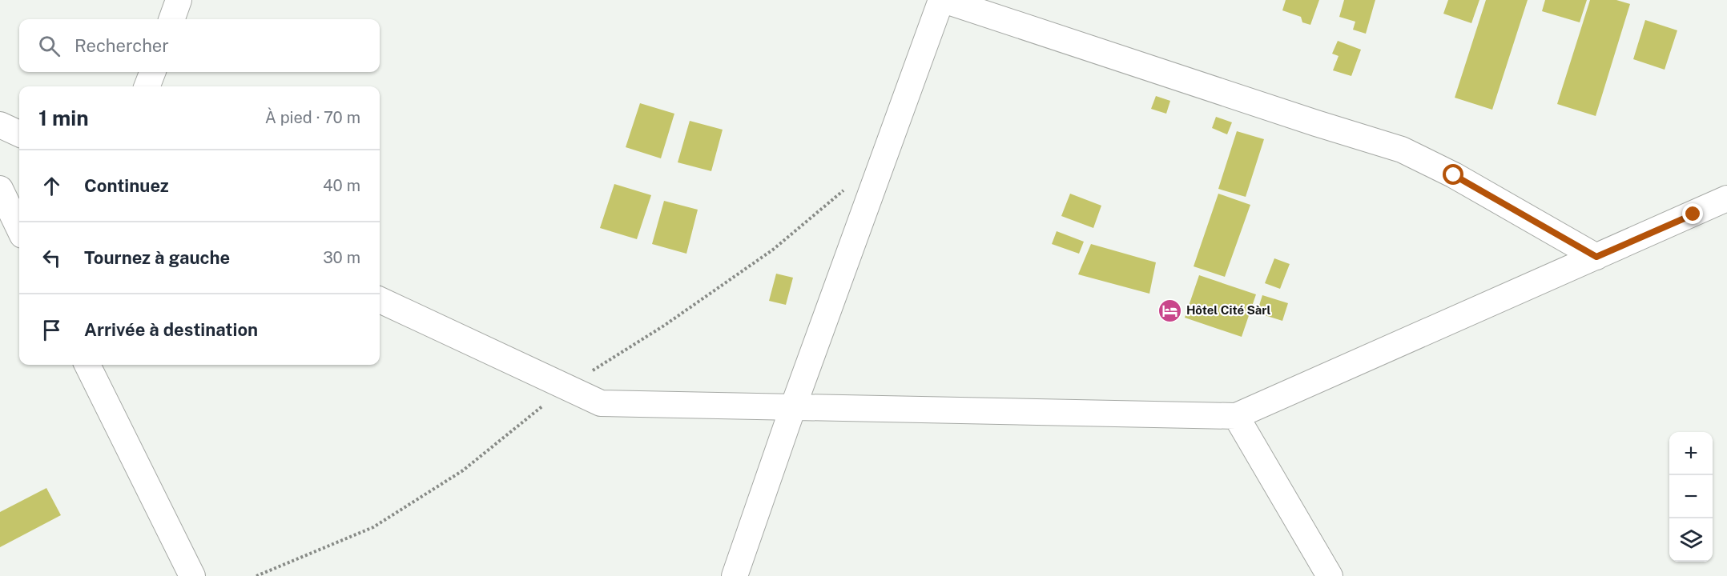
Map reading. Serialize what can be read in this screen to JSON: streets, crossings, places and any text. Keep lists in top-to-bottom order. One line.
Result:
{"places":{"hotel":["Hôtel Cité Sàrl"]},"page":{"search":"Rechercher","heading":["1 min","À pied · 70 m"],"list":[["Continuez","40 m"],["Tournez à gauche","30 m"],"Arrivée à destination"],"map_buttons":["+","−"]}}
